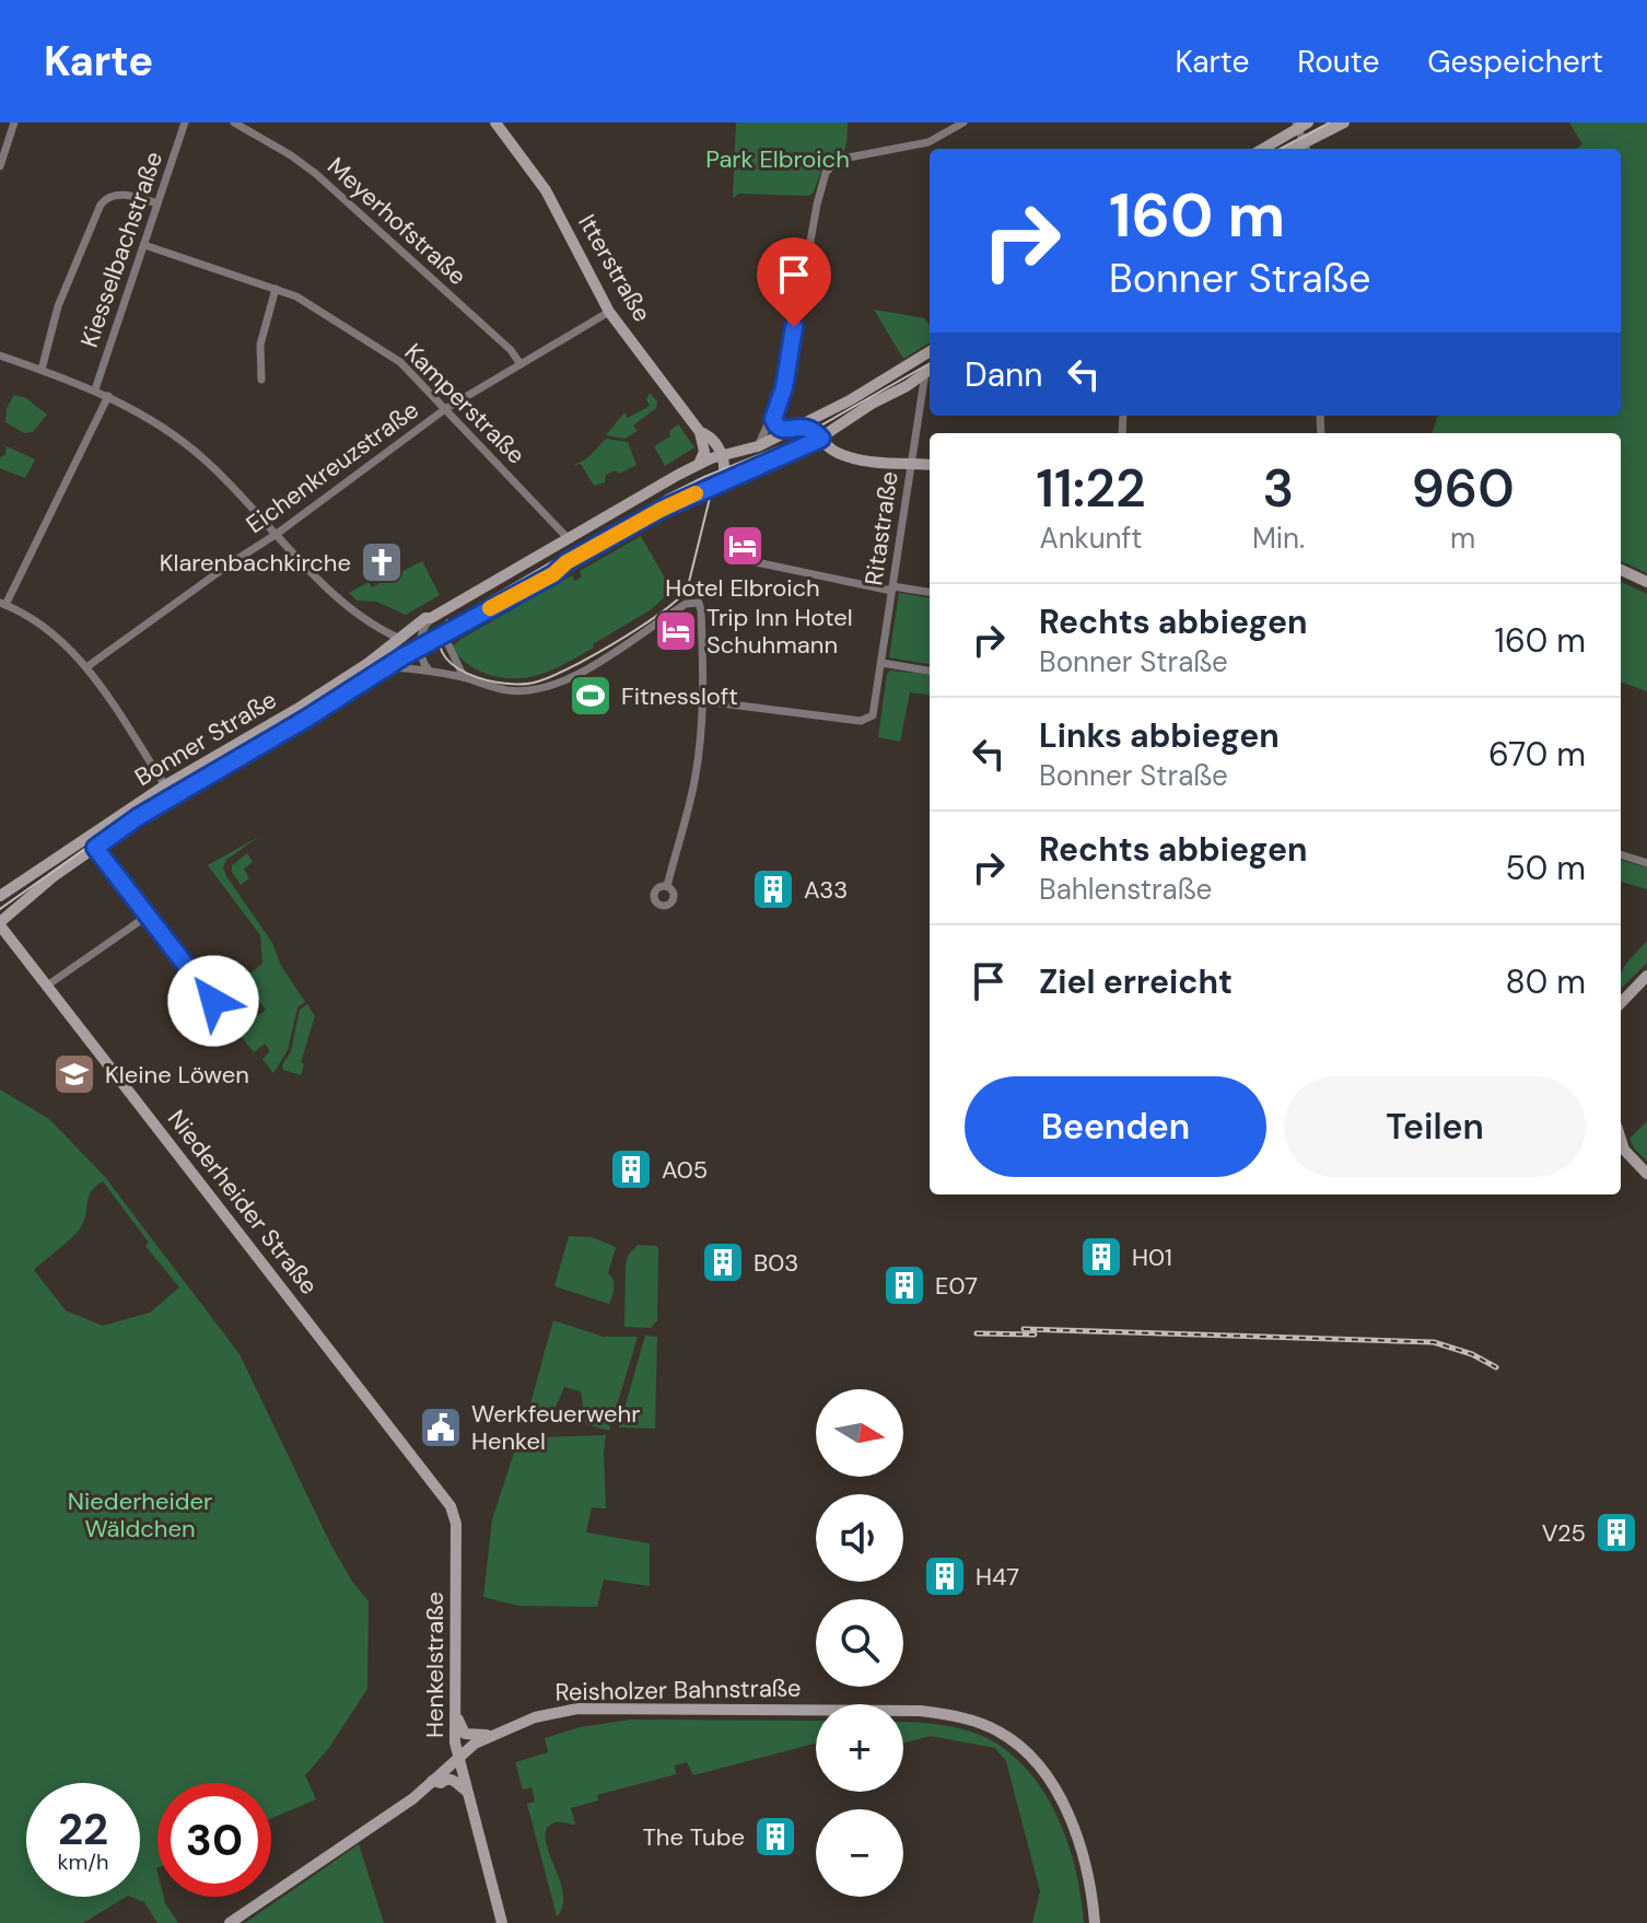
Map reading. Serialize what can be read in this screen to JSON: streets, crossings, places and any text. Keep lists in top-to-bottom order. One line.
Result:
{"streets":{"main road":["Itterstraße","Bonner Straße","Niederheider Straße","Henkelstraße","Reisholzer Bahnstraße"],"street":["Meyerhofstraße","Kiesselbachstraße","Kamperstraße","Eichenkreuzstraße","Ritastraße"]},"crossings":[["Meyerhofstraße","Eichenkreuzstraße"],["Kiesselbachstraße","Kamperstraße"],["Itterstraße","Eichenkreuzstraße"],["Itterstraße","Bonner Straße"],["Kamperstraße","Eichenkreuzstraße"],["Kamperstraße","Bonner Straße"],["Ritastraße","Bonner Straße"],["Bonner Straße","Niederheider Straße"],["Niederheider Straße","Henkelstraße"],["Henkelstraße","Reisholzer Bahnstraße"]],"parks":["Park Elbroich","Niederheider Wäldchen"],"places":{"hotel":["Hotel Elbroich","Trip Inn Hotel Schuhmann"],"church":["Klarenbachkirche"],"sports":["Fitnessloft"],"building":["A33","A05","H01","B03","E07","V25","H47","The Tube"],"school or university":["Kleine Löwen"],"public building":["Werkfeuerwehr Henkel"]},"north":"right","page":{"header":"Karte","nav":["Karte","Route","Gespeichert"],"turn":["160 m","Bonner Straße"],"then":"Dann","eta":["11:22","Ankunft","3","Min.","960","m"],"list":[{"name":"Rechts abbiegen","note":"Bonner Straße","value":"160 m"},{"name":"Links abbiegen","note":"Bonner Straße","value":"670 m"},{"name":"Rechts abbiegen","note":"Bahlenstraße","value":"50 m"},{"name":"Ziel erreicht","value":"80 m"}],"buttons":["Beenden","Teilen"],"map_buttons":["+","−"],"speed":"22 km/h","limit":"30"}}
